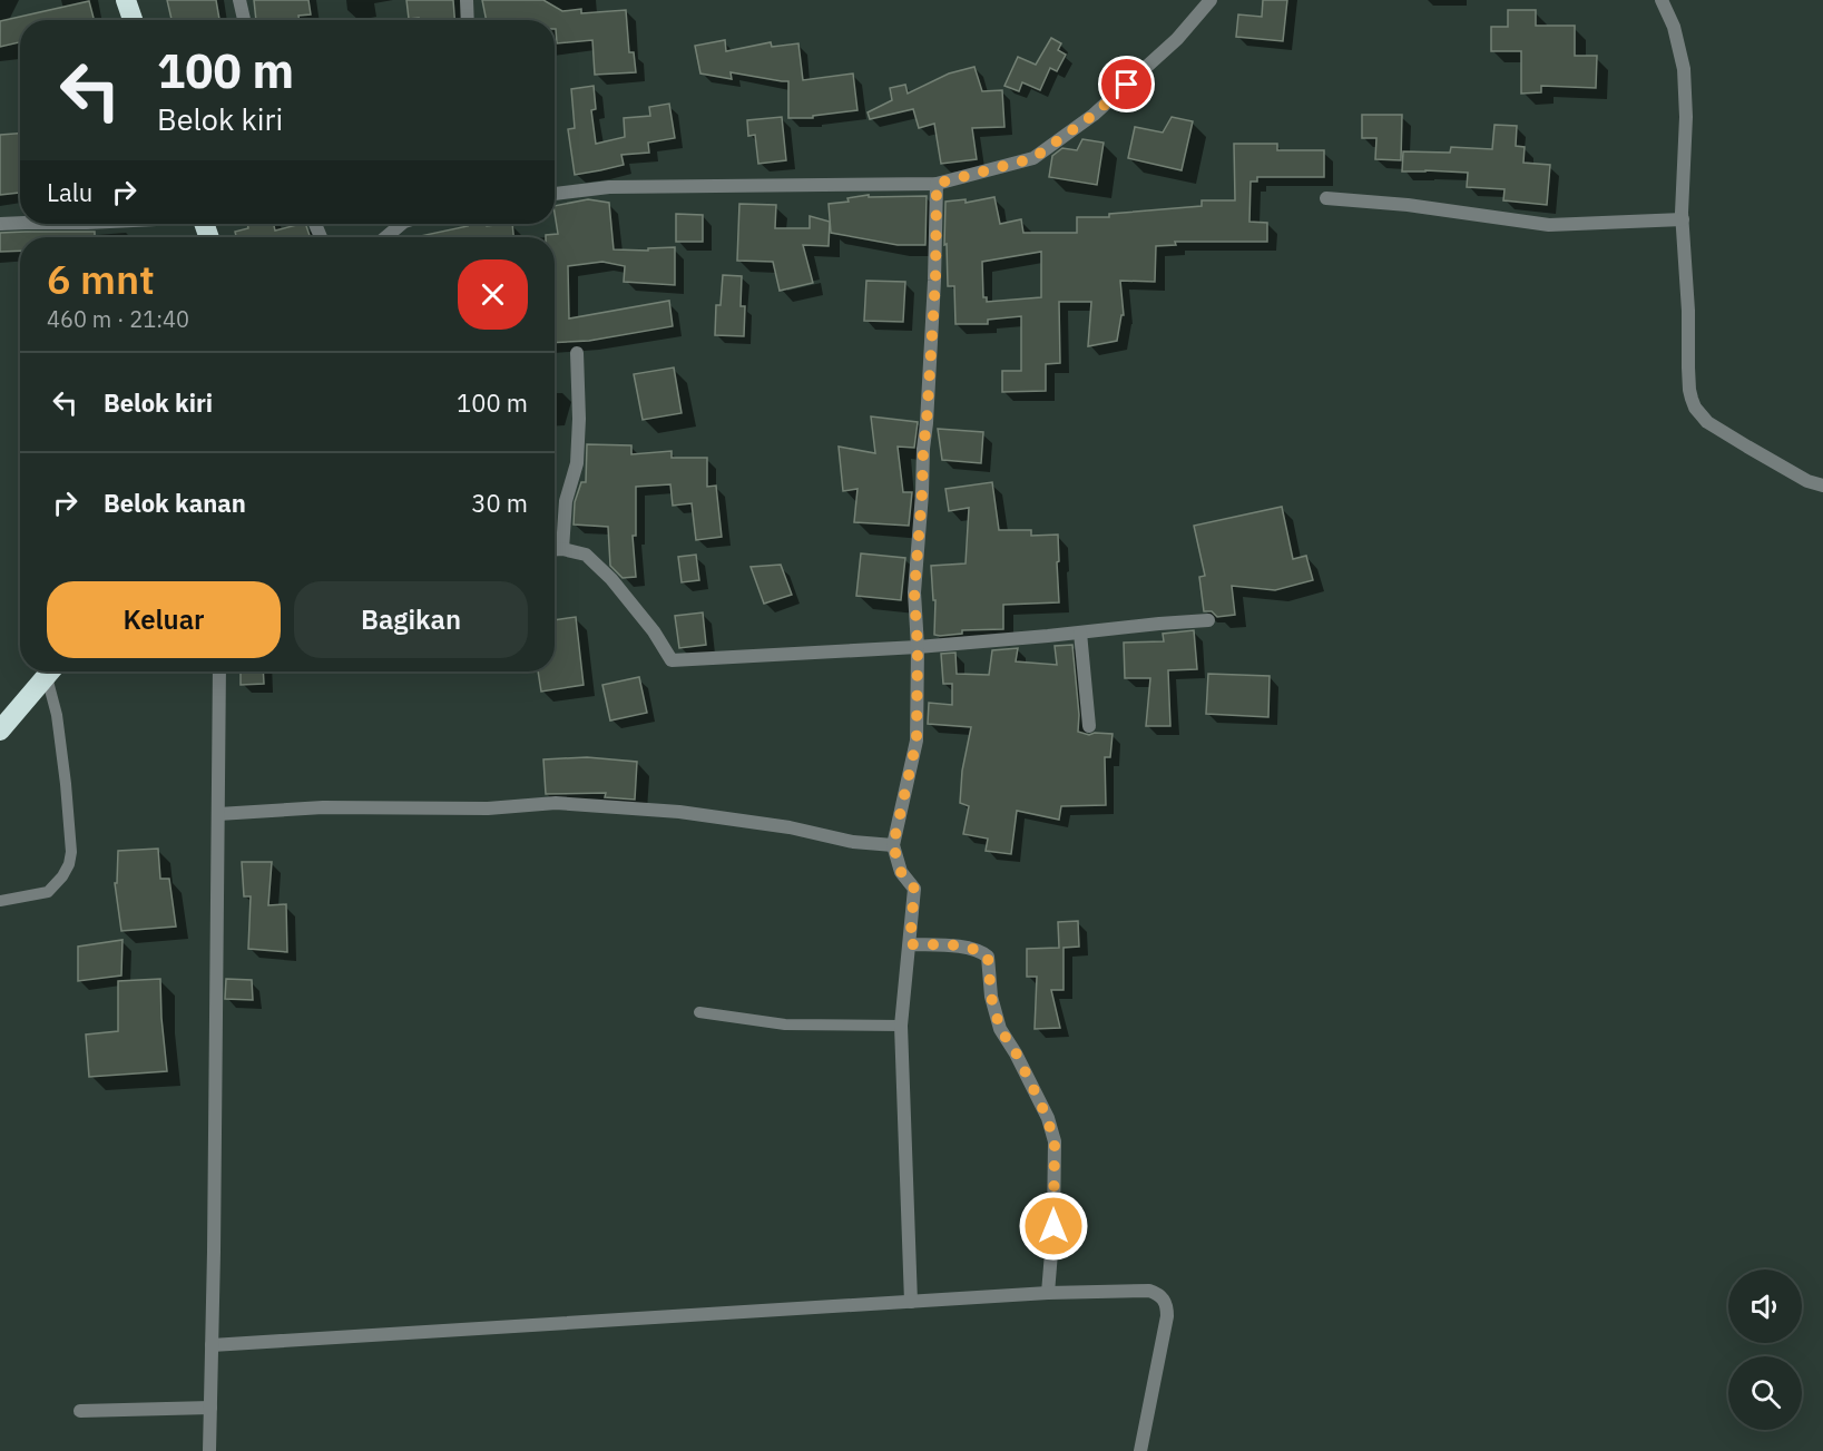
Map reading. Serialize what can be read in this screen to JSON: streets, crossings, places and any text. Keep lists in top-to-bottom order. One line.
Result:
{"page":{"turn":["100 m","Belok kiri"],"then":"Lalu","heading":["6 mnt","460 m · 21:40"],"list":[{"name":"Belok kiri","value":"100 m"},{"name":"Belok kanan","value":"30 m"}],"buttons":["Keluar","Bagikan"]}}
